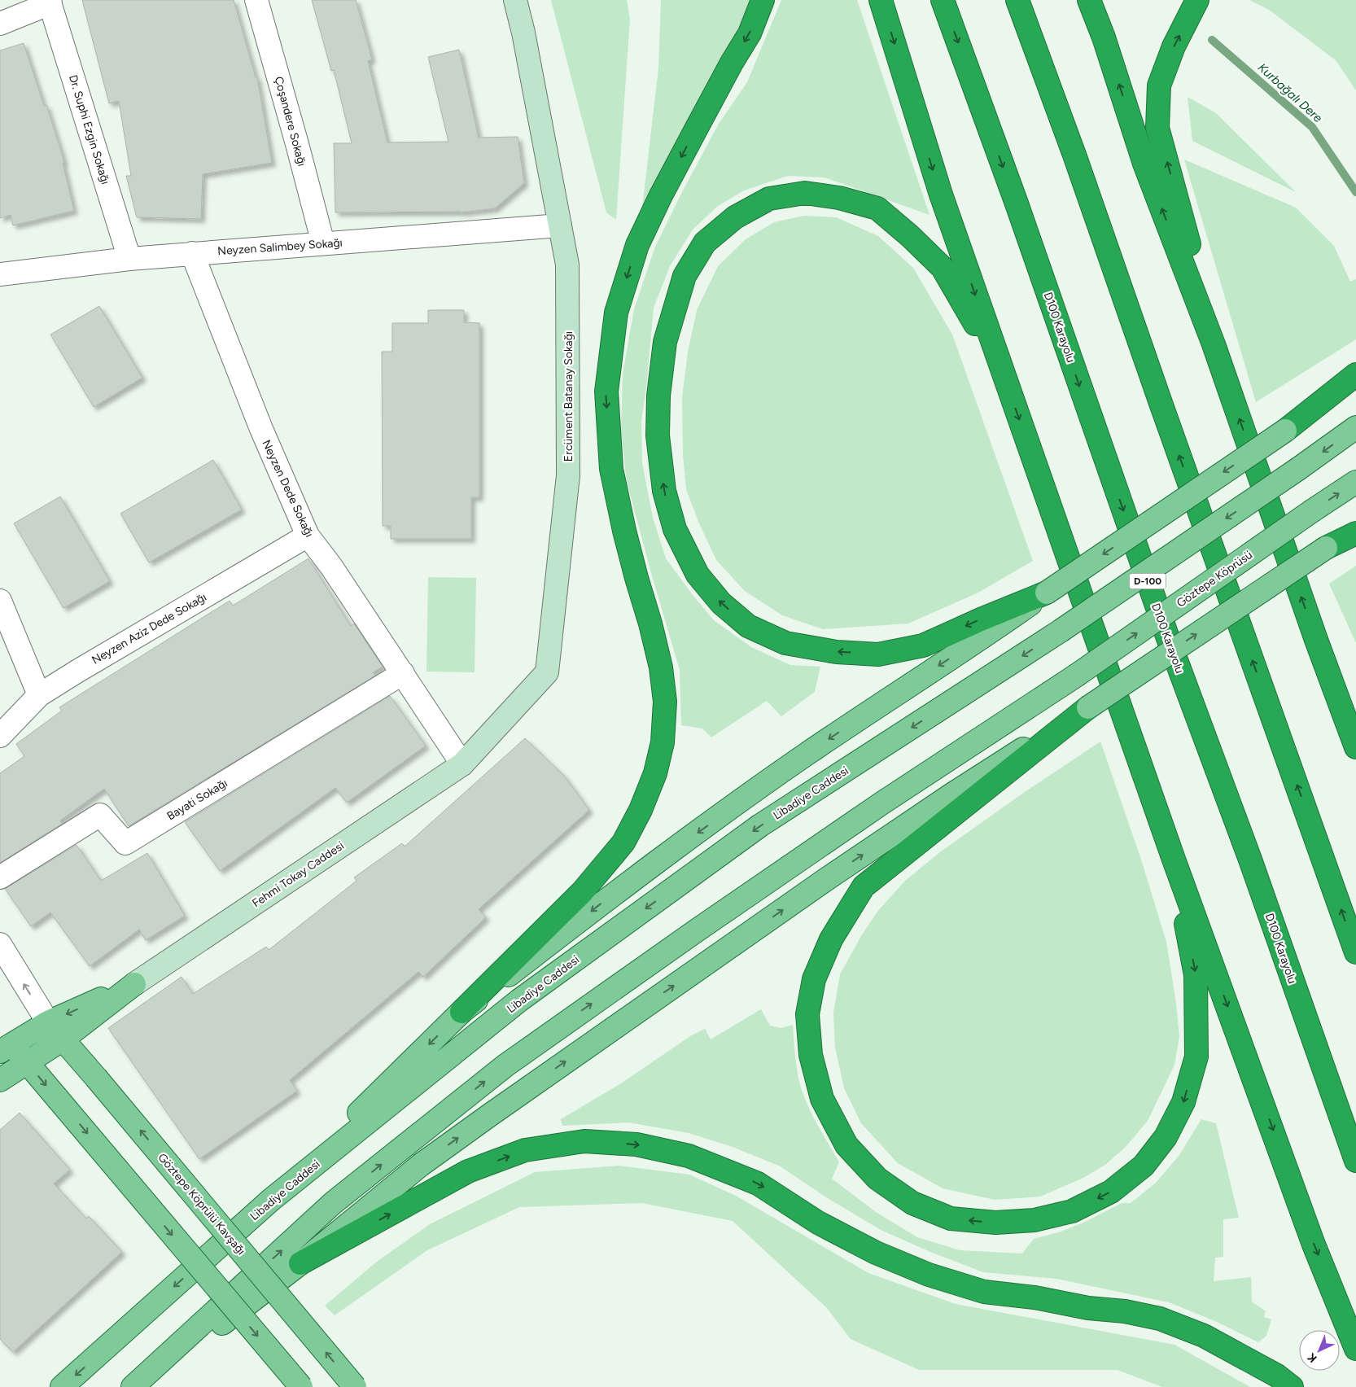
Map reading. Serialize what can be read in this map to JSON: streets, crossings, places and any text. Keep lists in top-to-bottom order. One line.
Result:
{"streets":{"highway":["D100 Karayolu","D-100"],"main road":["Göztepe Köprüsü","Libadiye Caddesi","Göztepe Köprülü Kavşağı"],"street":["Çoşandere Sokağı","Dr. Suphi Ezgin Sokağı","Neyzen Salimbey Sokağı","Ercüment Batanay Sokağı","Neyzen Dede Sokağı","Neyzen Aziz Dede Sokağı","Bayati Sokağı","Fehmi Tokay Caddesi"]},"crossings":[["Çoşandere Sokağı","Neyzen Salimbey Sokağı"],["Dr. Suphi Ezgin Sokağı","Neyzen Salimbey Sokağı"],["Neyzen Salimbey Sokağı","Ercüment Batanay Sokağı"],["Neyzen Salimbey Sokağı","Neyzen Dede Sokağı"],["Ercüment Batanay Sokağı","Neyzen Dede Sokağı"],["Ercüment Batanay Sokağı","Fehmi Tokay Caddesi"],["Neyzen Dede Sokağı","Neyzen Aziz Dede Sokağı"],["Neyzen Dede Sokağı","Bayati Sokağı"],["Neyzen Dede Sokağı","Fehmi Tokay Caddesi"]],"water":["Kurbağalı Dere"],"north":"bottom left"}
